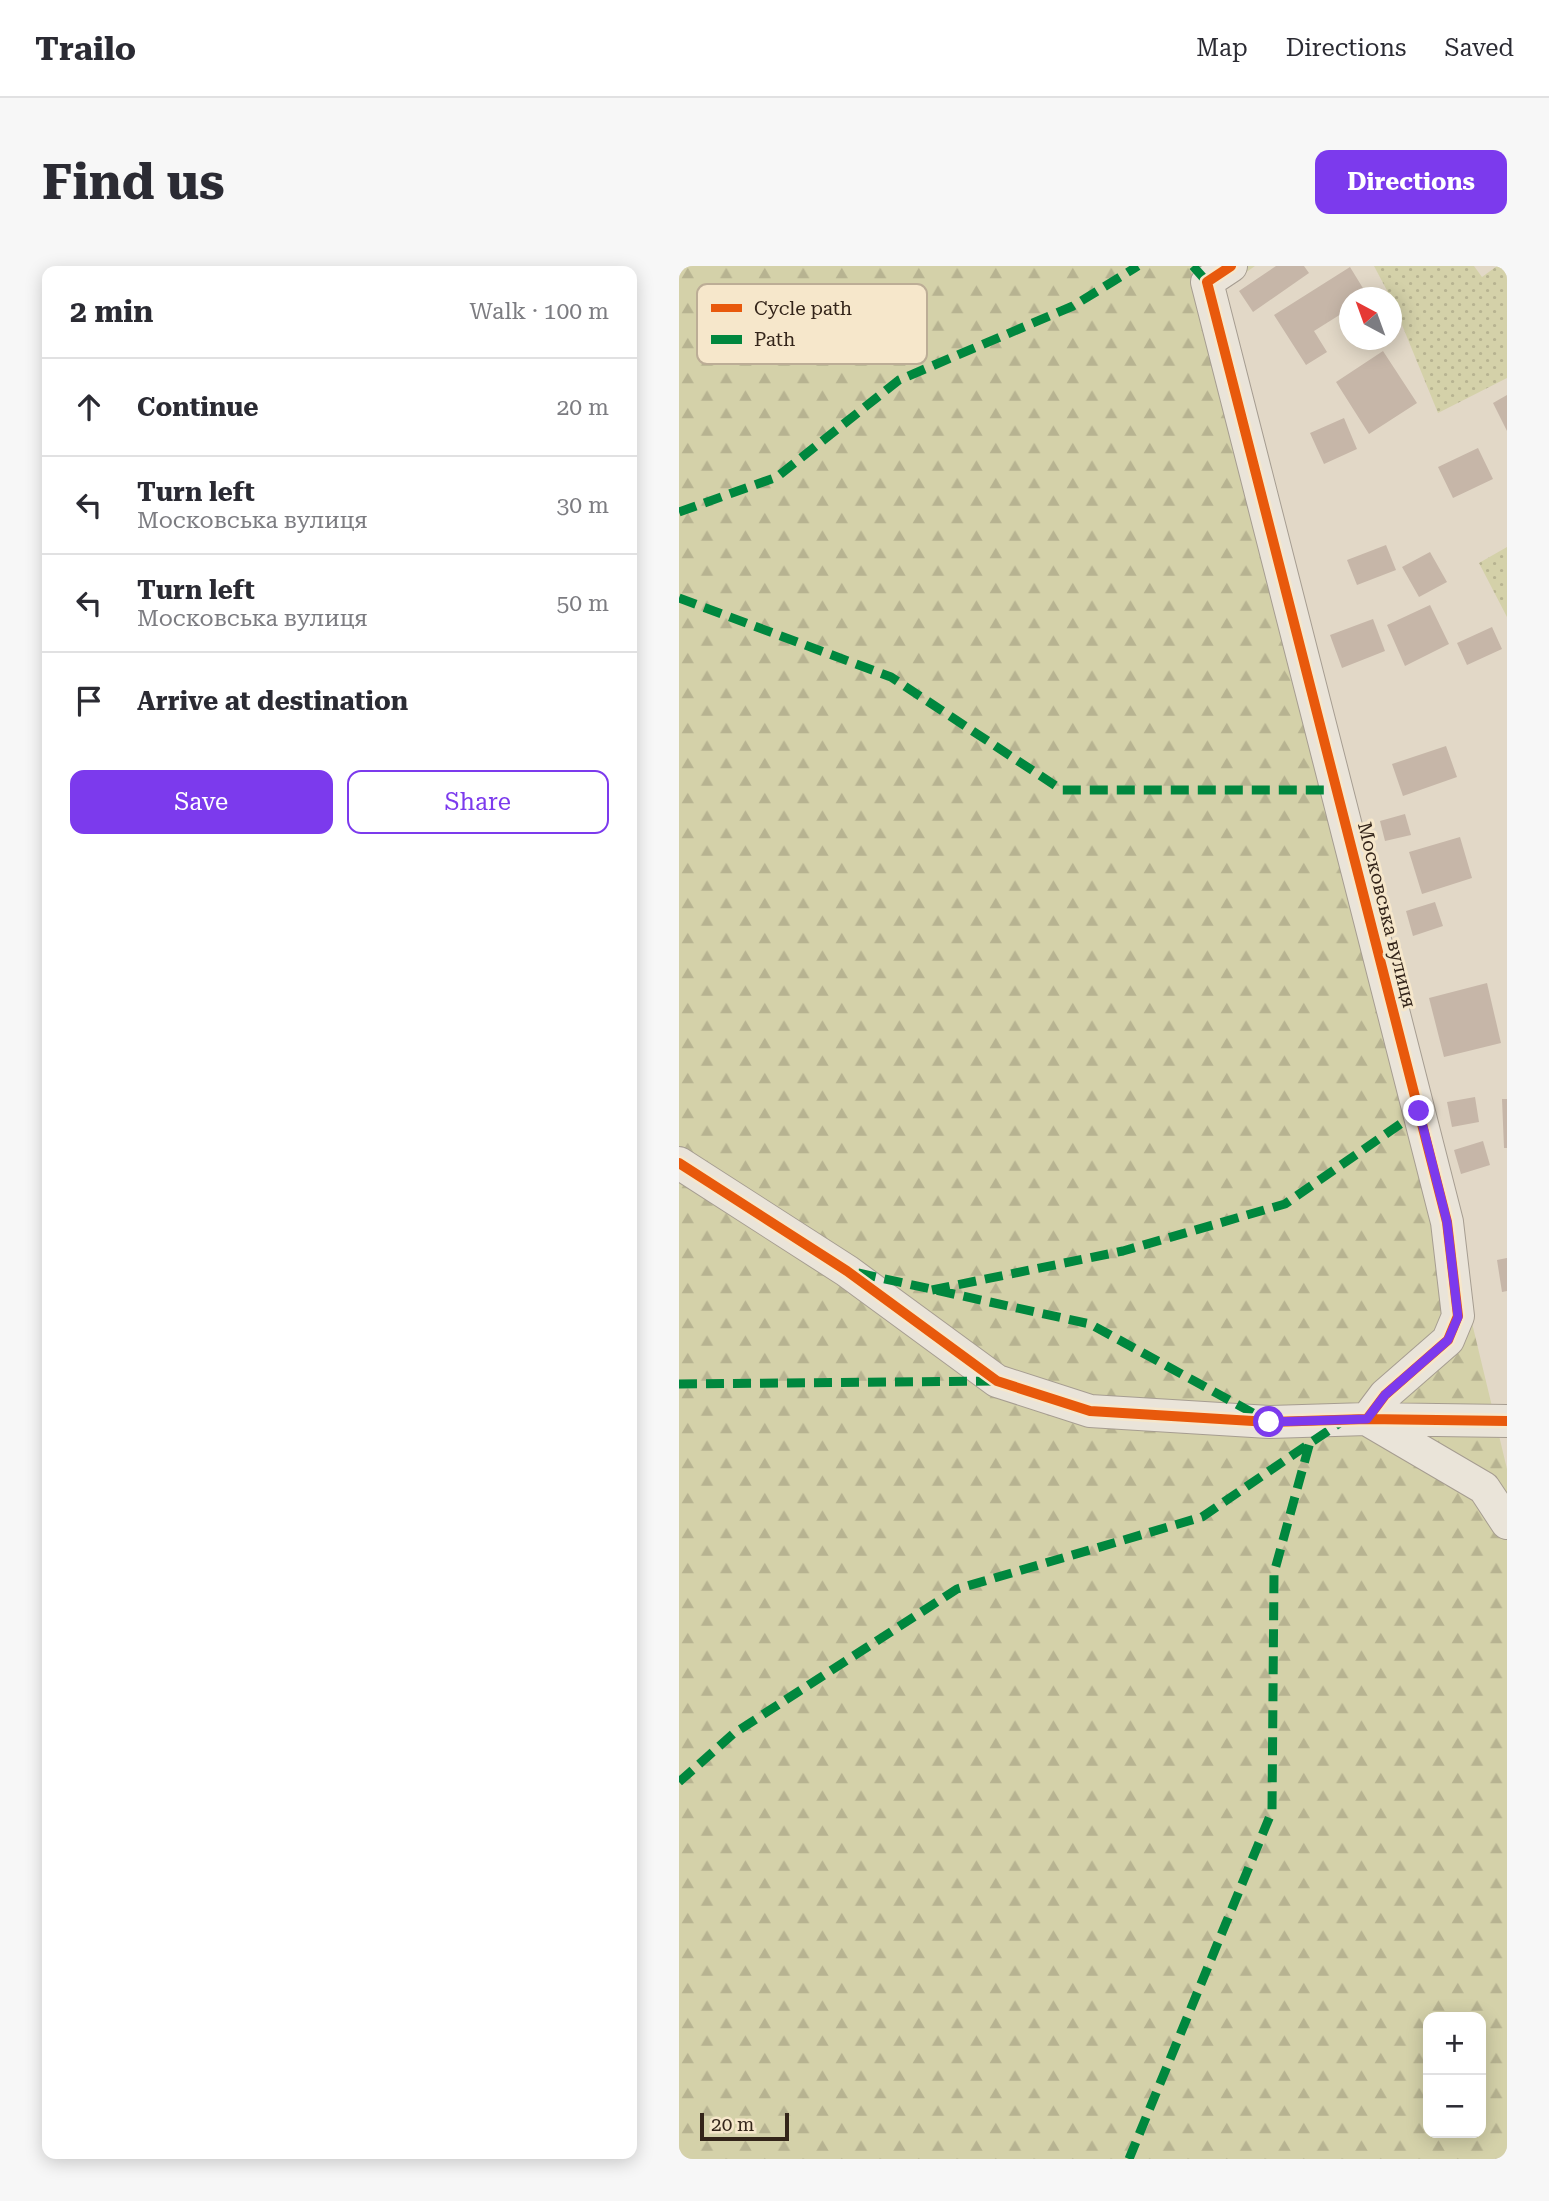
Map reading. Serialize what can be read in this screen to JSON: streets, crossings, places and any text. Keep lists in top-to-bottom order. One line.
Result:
{"streets":{"street":["Московська вулиця"]},"legend":["Cycle path","Path"],"scale_bar":"20 m","north":"top left","page":{"header":"Trailo","nav":["Map","Directions","Saved"],"buttons":["Directions",["Save","Share"]],"title":"Find us","heading":["2 min","Walk · 100 m"],"list":[["Continue","20 m"],["Turn left","Московська вулиця","30 m"],["Turn left","Московська вулиця","50 m"],"Arrive at destination"],"map_buttons":["+","−"],"scale":"20 m"}}
